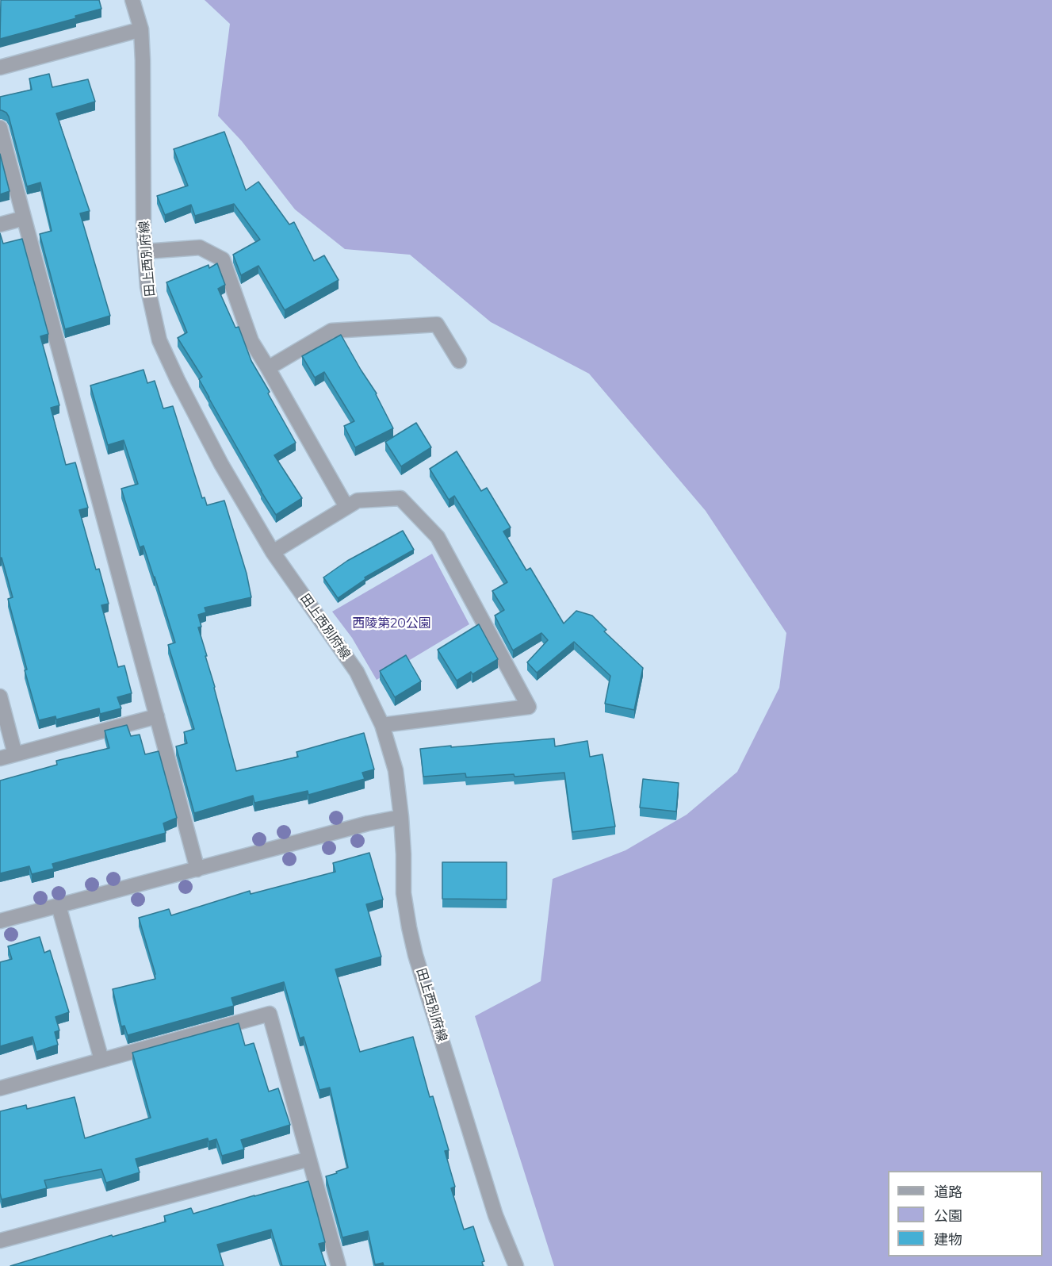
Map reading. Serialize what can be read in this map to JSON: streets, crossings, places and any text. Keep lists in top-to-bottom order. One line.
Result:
{"streets":{"street":["田上西別府線"]},"parks":["西陵第20公園"],"legend":["道路","公園","建物"]}
